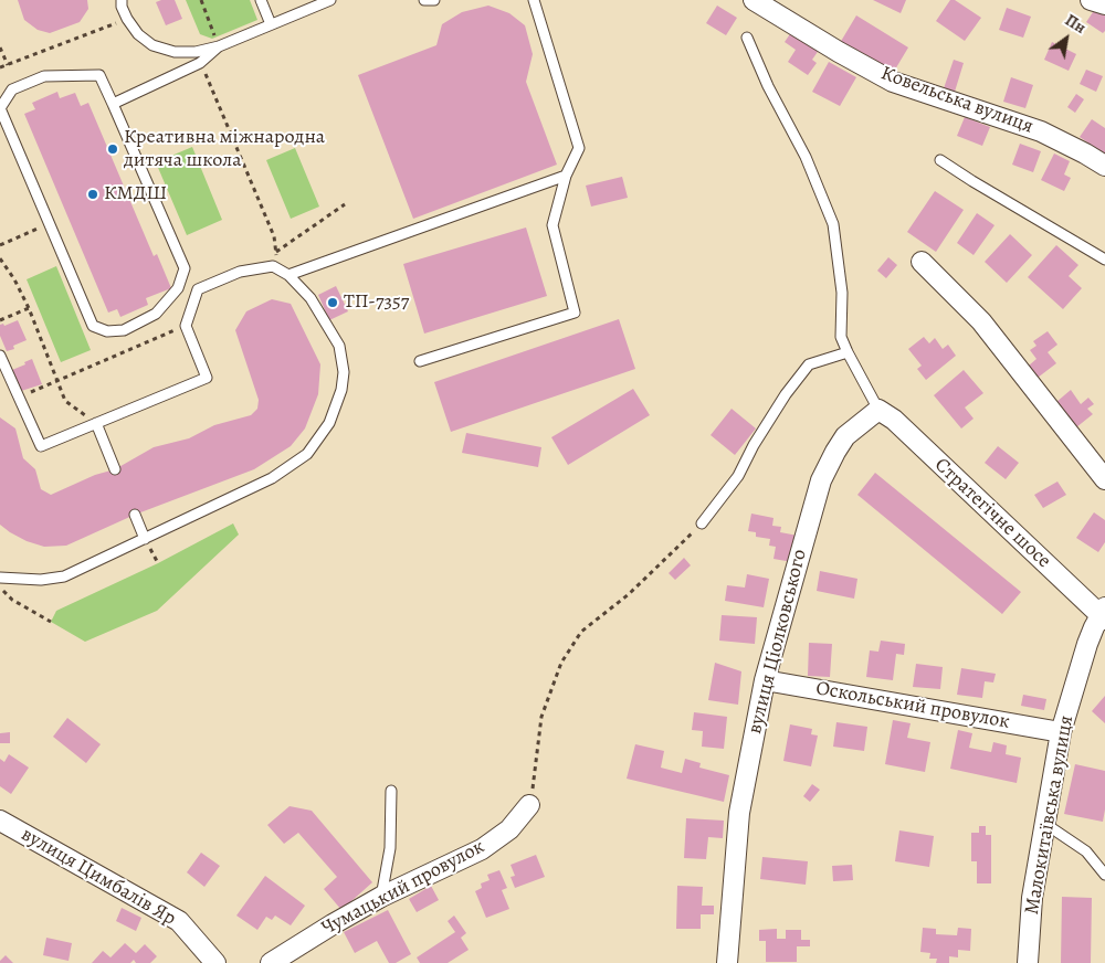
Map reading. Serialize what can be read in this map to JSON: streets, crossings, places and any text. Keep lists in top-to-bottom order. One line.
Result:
{"streets":{"street":["Ковельська вулиця","Стратегічне шосе","вулиця Ціолковського","Оскольський провулок","Малокитаївська вулиця","вулиця Цимбалів Яр","Чумацький провулок"]},"crossings":[["Стратегічне шосе","вулиця Ціолковського"],["Стратегічне шосе","Малокитаївська вулиця"],["вулиця Ціолковського","Оскольський провулок"],["Оскольський провулок","Малокитаївська вулиця"]],"places":["Креативна міжнародна дитяча школа","КМДШ","ТП-7357"],"north":"top right"}
